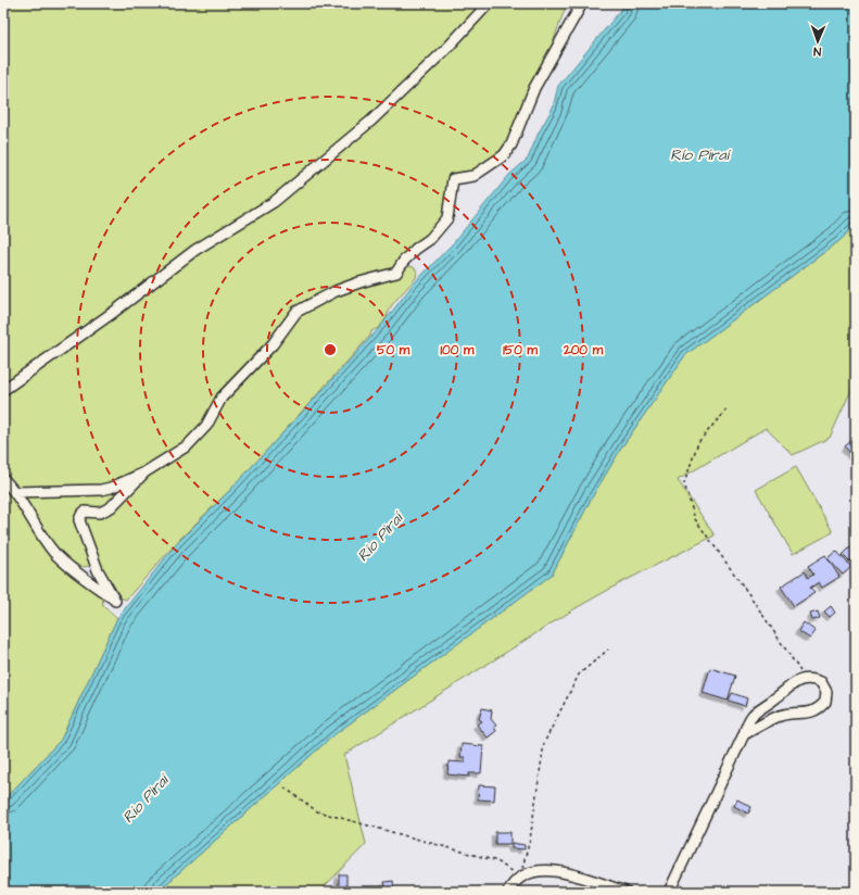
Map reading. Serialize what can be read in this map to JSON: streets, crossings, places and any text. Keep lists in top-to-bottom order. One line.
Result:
{"water":["Río Piraí"],"north":"bottom","rings":["50 m","100 m","150 m","200 m"]}
